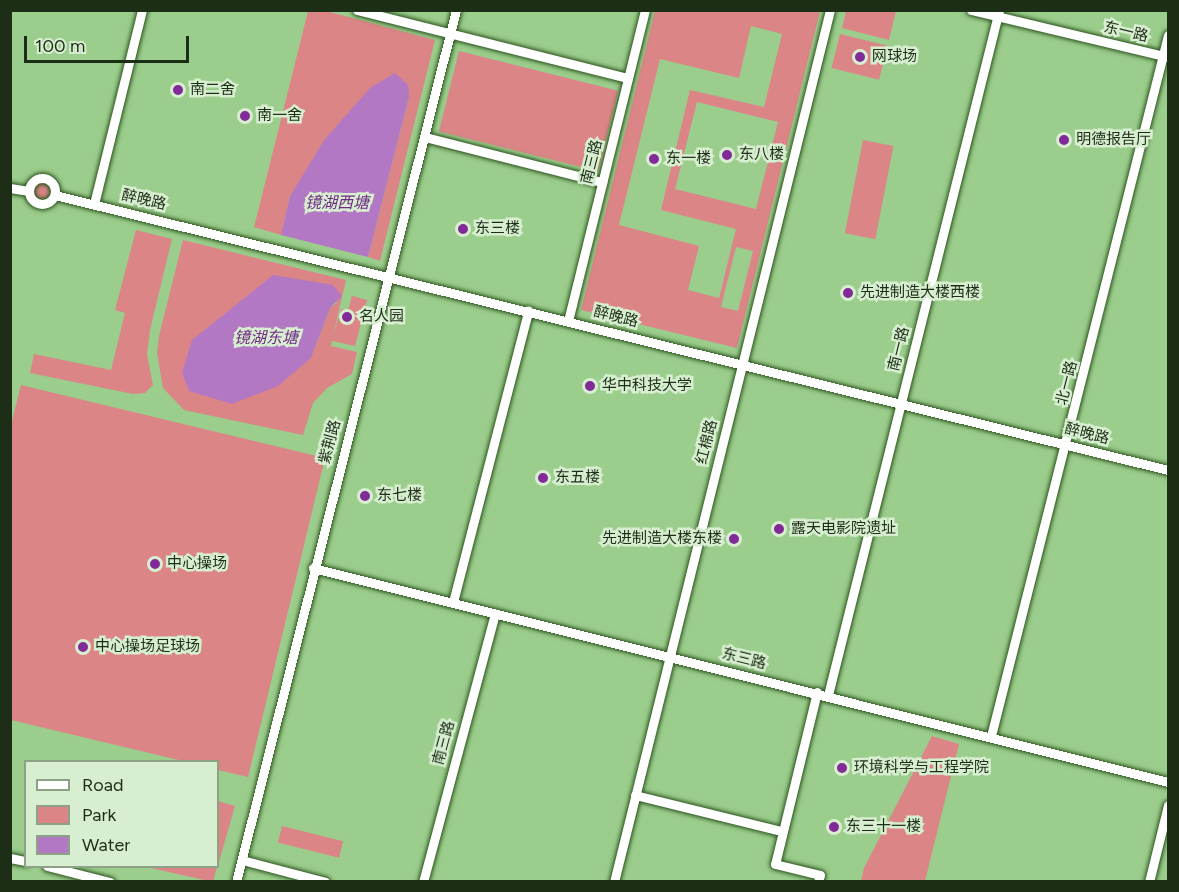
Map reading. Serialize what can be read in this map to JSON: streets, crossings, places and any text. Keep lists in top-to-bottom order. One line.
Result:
{"streets":{"street":["东一路","南三路","醉晚路","南一路","北一路","紫荆路","红棉路","东三路"]},"crossings":[["东一路","南一路"],["东一路","北一路"],["南三路","醉晚路"],["南三路","东三路"],["醉晚路","南一路"],["醉晚路","北一路"],["醉晚路","紫荆路"],["醉晚路","红棉路"],["南一路","东三路"],["北一路","东三路"],["紫荆路","东三路"],["红棉路","东三路"]],"water":["镜湖西塘","镜湖东塘"],"places":["网球场","南二舍","南一舍","明德报告厅","东八楼","东一楼","东三楼","先进制造大楼西楼","名人园","华中科技大学","东五楼","东七楼","露天电影院遗址","先进制造大楼东楼","中心操场","中心操场足球场","环境科学与工程学院","东三十一楼"],"legend":["Road","Park","Water"],"scale_bar":"100 m"}
